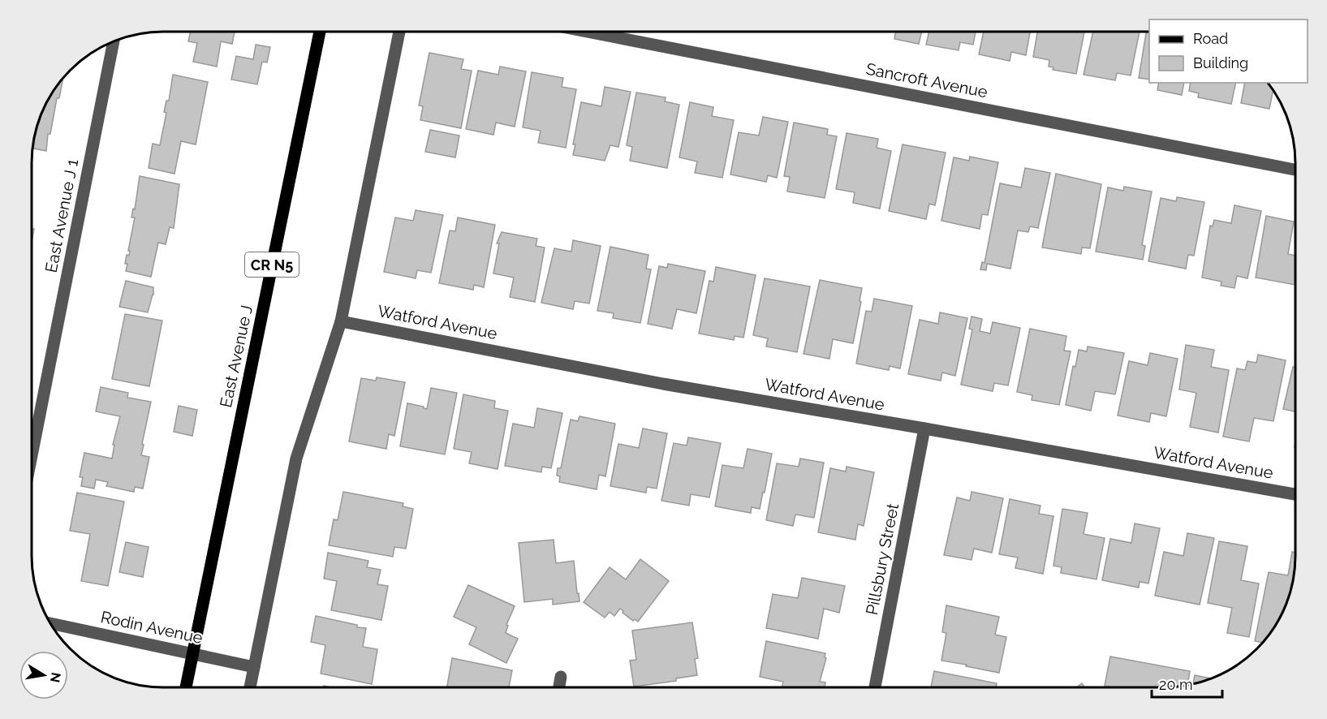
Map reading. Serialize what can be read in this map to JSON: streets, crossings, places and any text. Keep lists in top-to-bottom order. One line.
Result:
{"streets":{"main road":["CR N5","East Avenue J"],"street":["Sancroft Avenue","East Avenue J 1","Watford Avenue","Pillsbury Street","Rodin Avenue"]},"crossings":[["Watford Avenue","Pillsbury Street"],["East Avenue J","Rodin Avenue"]],"legend":["Road","Building"],"scale_bar":"20 m","north":"right"}
